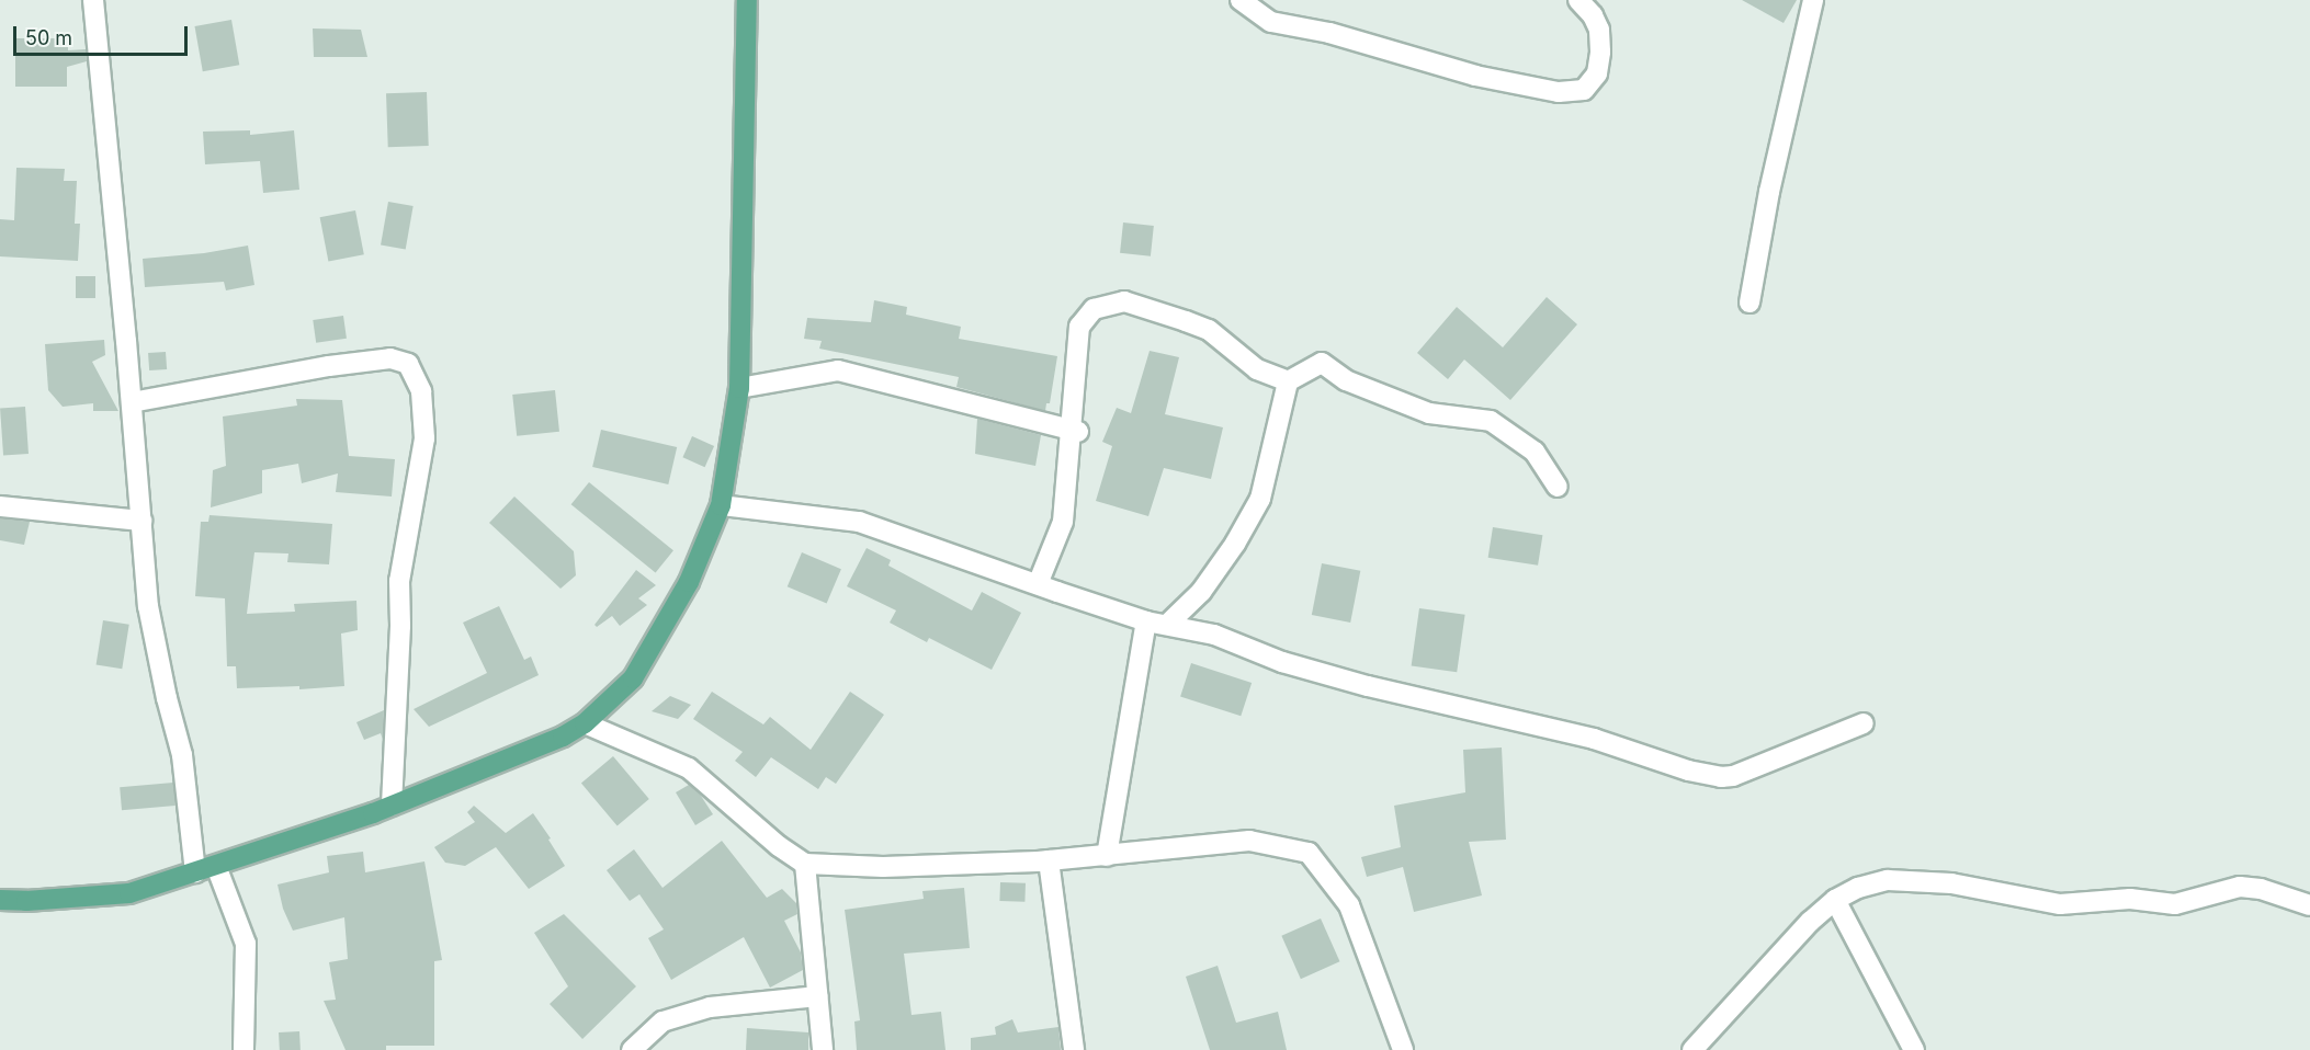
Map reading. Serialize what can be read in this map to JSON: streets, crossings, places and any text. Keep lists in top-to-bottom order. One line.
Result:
{"scale_bar":"50 m"}
